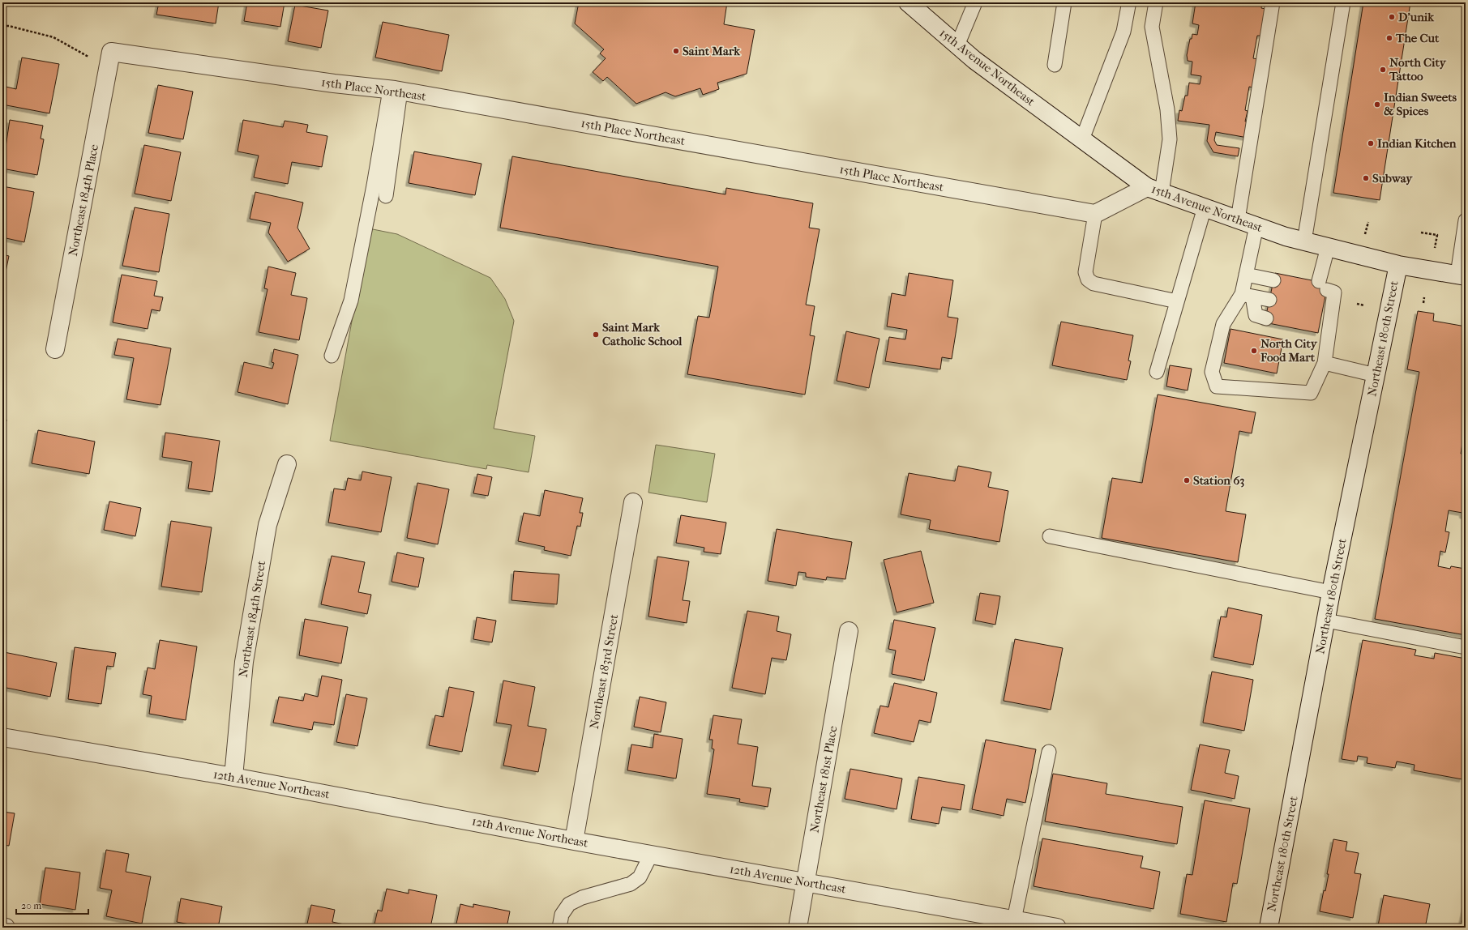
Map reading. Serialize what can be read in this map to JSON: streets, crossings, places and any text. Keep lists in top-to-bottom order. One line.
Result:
{"streets":{"street":["15th Avenue Northeast","15th Place Northeast","Northeast 184th Place","Northeast 180th Street","Northeast 184th Street","Northeast 183rd Street","Northeast 181st Place","12th Avenue Northeast"]},"crossings":[["15th Avenue Northeast","Northeast 180th Street"],["15th Place Northeast","Northeast 184th Place"],["Northeast 184th Street","12th Avenue Northeast"],["Northeast 183rd Street","12th Avenue Northeast"],["Northeast 181st Place","12th Avenue Northeast"]],"places":["D'unik","The Cut","Saint Mark","North City Tattoo","Indian Sweets & Spices","Indian Kitchen","Subway","Saint Mark Catholic School","North City Food Mart","Station 63"],"scale_bar":"20 m"}
